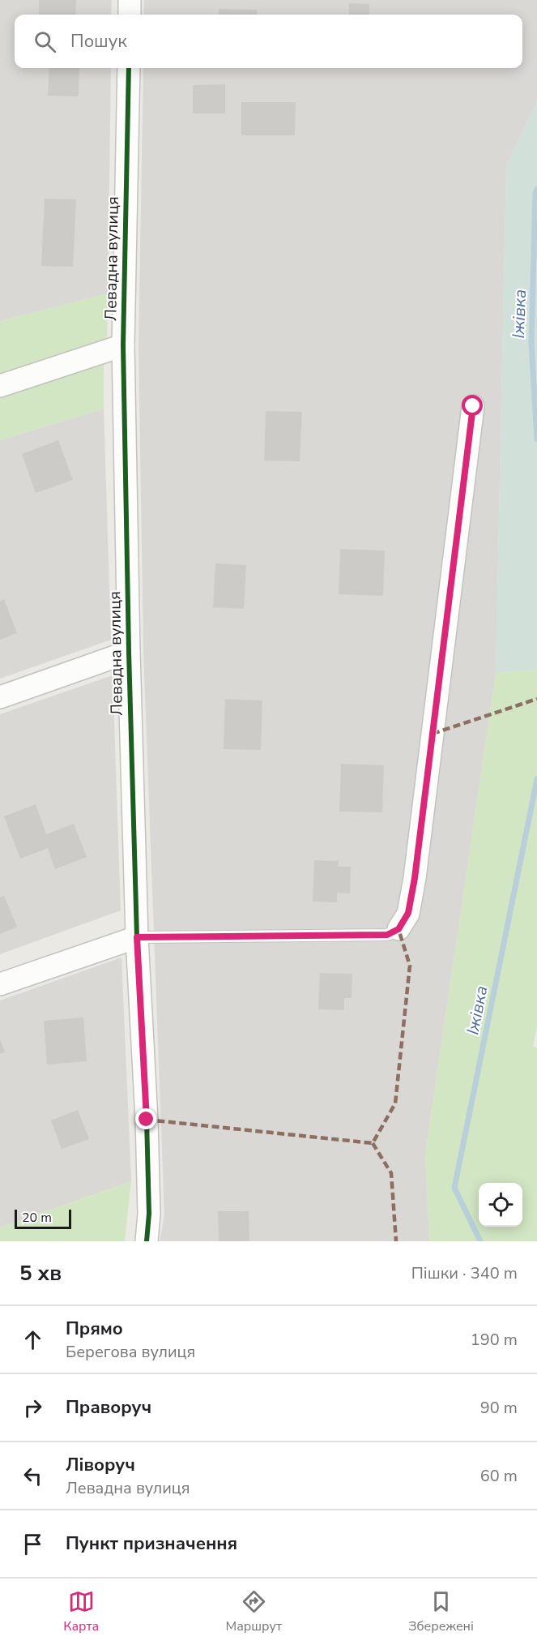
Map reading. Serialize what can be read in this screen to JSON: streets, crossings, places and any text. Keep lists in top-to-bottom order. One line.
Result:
{"streets":{"street":["Левадна вулиця"]},"water":["Іжівка"],"scale_bar":"20 m","page":{"search":"Пошук","scale":"20 m","heading":["5 хв","Пішки · 340 m"],"list":[["Прямо","Берегова вулиця","190 m"],["Праворуч","90 m"],["Ліворуч","Левадна вулиця","60 m"],"Пункт призначення"],"nav":["Карта","Маршрут","Збережені"]}}
